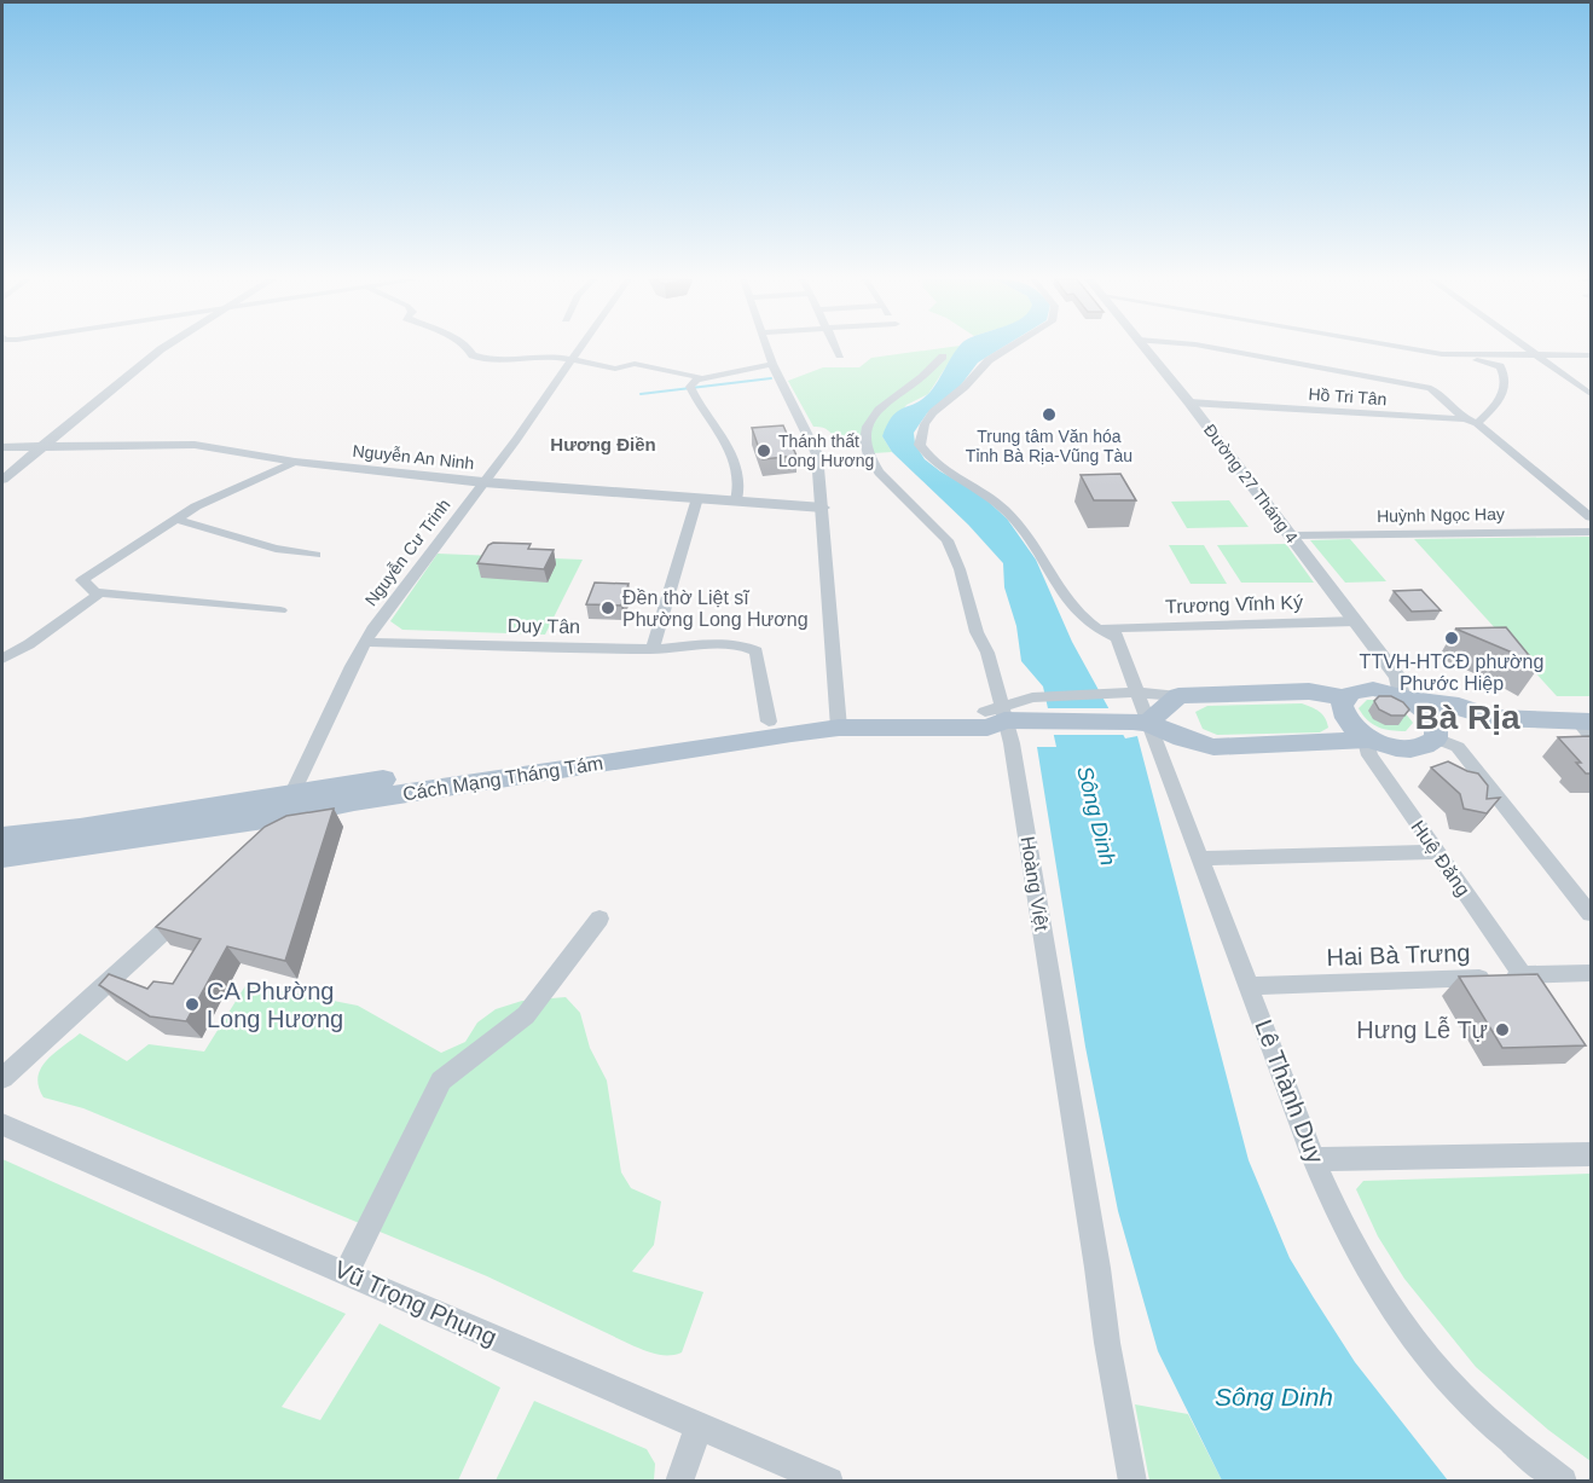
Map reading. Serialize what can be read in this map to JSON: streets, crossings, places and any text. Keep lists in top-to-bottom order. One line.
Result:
{"streets":{"main road":["Cách Mạng Tháng Tám"],"street":["Hồ Tri Tân","Nguyễn An Ninh","Đường 27 Tháng 4","Huỳnh Ngọc Hay","Nguyễn Cư Trinh","Trương Vĩnh Ký","Duy Tân","Huệ Đăng","Hoàng Việt","Hai Bà Trưng","Lê Thành Duy","Vũ Trọng Phụng"]},"crossings":[["Hồ Tri Tân","Đường 27 Tháng 4"],["Nguyễn An Ninh","Nguyễn Cư Trinh"],["Đường 27 Tháng 4","Huỳnh Ngọc Hay"],["Đường 27 Tháng 4","Trương Vĩnh Ký"],["Nguyễn Cư Trinh","Duy Tân"],["Nguyễn Cư Trinh","Cách Mạng Tháng Tám"],["Trương Vĩnh Ký","Lê Thành Duy"],["Duy Tân","Cách Mạng Tháng Tám"],["Cách Mạng Tháng Tám","Hoàng Việt"],["Cách Mạng Tháng Tám","Lê Thành Duy"],["Huệ Đăng","Hai Bà Trưng"],["Hai Bà Trưng","Lê Thành Duy"]],"districts":["Hương Điền","Bà Rịa"],"water":["Sông Dinh"],"places":["Trung tâm Văn hóa Tỉnh Bà Rịa-Vũng Tàu","Thánh thất Long Hương","Đền thờ Liệt sĩ Phường Long Hương","TTVH-HTCĐ phường Phước Hiệp","CA Phường Long Hương","Hưng Lễ Tự"]}
